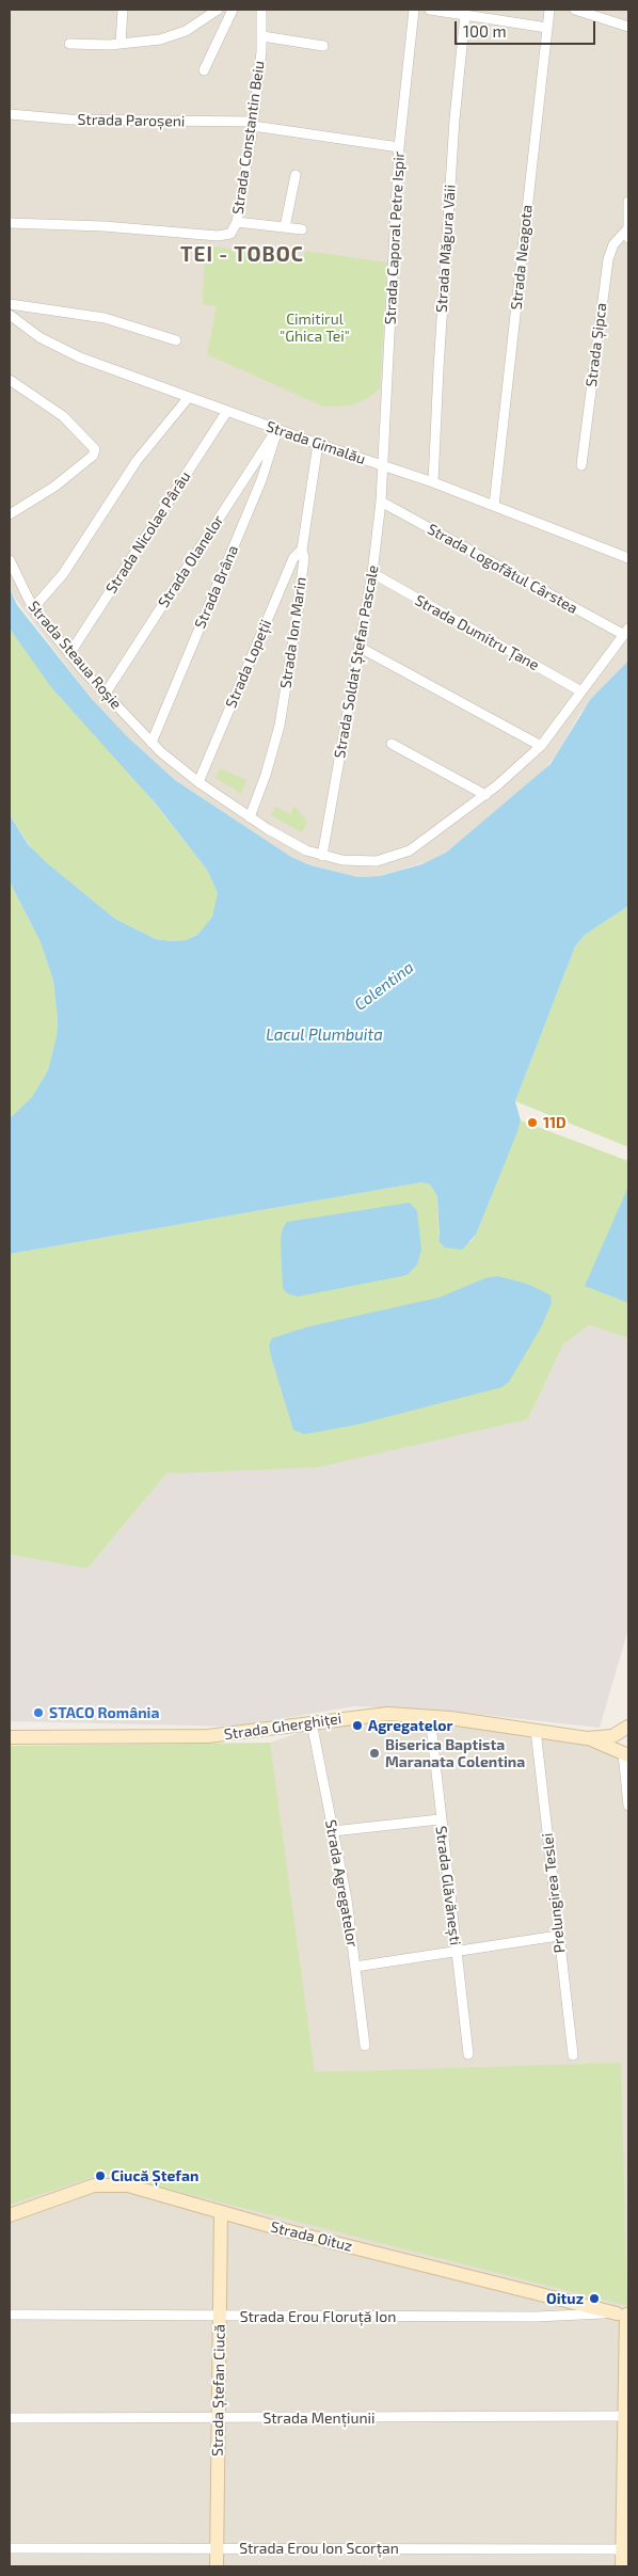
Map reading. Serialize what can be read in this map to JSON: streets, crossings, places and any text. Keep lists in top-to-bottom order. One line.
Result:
{"streets":{"street":["Strada Paroșeni","Strada Constantin Beiu","Strada Caporal Petre Ispir","Strada Măgura Văii","Strada Neagota","Strada Șipca","Strada Gimalău","Strada Nicolae Pârâu","Strada Olanelor","Strada Logofătul Cârstea","Strada Brâna","Strada Ion Marin","Strada Dumitru Țane","Strada Steaua Roșie","Strada Soldat Ștefan Pascale","Strada Lopeții","Strada Gherghiței","Strada Agregatelor","Strada Glăvănești","Prelungirea Teslei","Strada Oituz","Strada Erou Floruță Ion","Strada Ștefan Ciucă","Strada Mențiunii","Strada Erou Ion Scorțan"]},"crossings":[["Strada Paroșeni","Strada Constantin Beiu"],["Strada Paroșeni","Strada Caporal Petre Ispir"],["Strada Caporal Petre Ispir","Strada Gimalău"],["Strada Caporal Petre Ispir","Strada Soldat Ștefan Pascale"],["Strada Măgura Văii","Strada Gimalău"],["Strada Neagota","Strada Gimalău"],["Strada Gimalău","Strada Nicolae Pârâu"],["Strada Gimalău","Strada Olanelor"],["Strada Gimalău","Strada Brâna"],["Strada Gimalău","Strada Ion Marin"],["Strada Gimalău","Strada Soldat Ștefan Pascale"],["Strada Nicolae Pârâu","Strada Steaua Roșie"],["Strada Olanelor","Strada Brâna"],["Strada Olanelor","Strada Steaua Roșie"],["Strada Logofătul Cârstea","Strada Steaua Roșie"],["Strada Logofătul Cârstea","Strada Soldat Ștefan Pascale"],["Strada Brâna","Strada Steaua Roșie"],["Strada Ion Marin","Strada Steaua Roșie"],["Strada Ion Marin","Strada Lopeții"],["Strada Dumitru Țane","Strada Steaua Roșie"],["Strada Dumitru Țane","Strada Soldat Ștefan Pascale"],["Strada Steaua Roșie","Strada Soldat Ștefan Pascale"],["Strada Steaua Roșie","Strada Lopeții"],["Strada Gherghiței","Strada Agregatelor"],["Strada Gherghiței","Strada Glăvănești"],["Strada Gherghiței","Prelungirea Teslei"],["Strada Oituz","Strada Erou Floruță Ion"],["Strada Oituz","Strada Ștefan Ciucă"],["Strada Erou Floruță Ion","Strada Ștefan Ciucă"],["Strada Ștefan Ciucă","Strada Mențiunii"],["Strada Ștefan Ciucă","Strada Erou Ion Scorțan"]],"districts":["TEI - TOBOC"],"water":["Colentina","Lacul Plumbuita"],"parks":["Cimitirul \"Ghica Tei\""],"places":["11D","STACO România","Agregatelor","Biserica Baptista Maranata Colentina","Ciucă Ștefan","Oituz"],"scale_bar":"100 m"}
